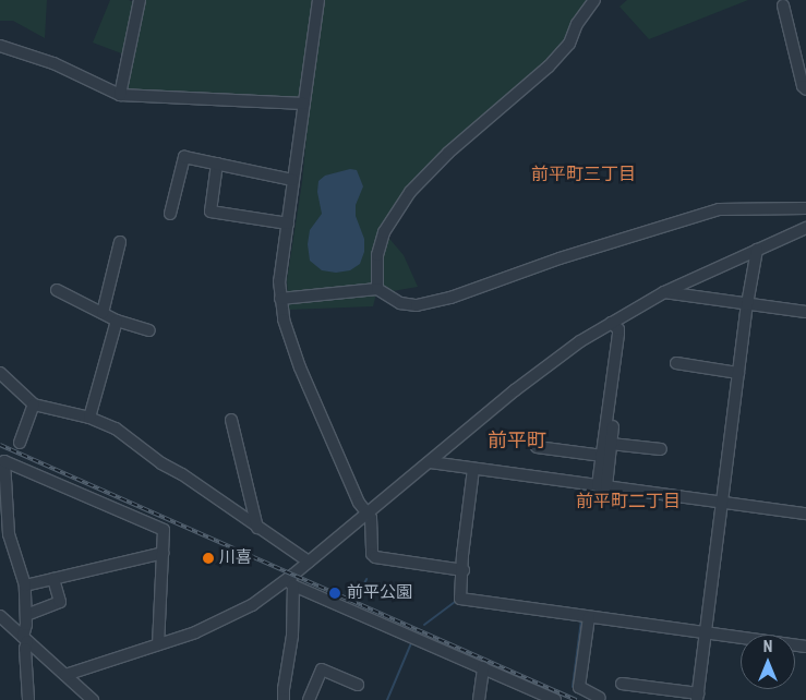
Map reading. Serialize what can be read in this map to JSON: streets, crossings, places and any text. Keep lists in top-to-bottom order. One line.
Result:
{"districts":["前平町三丁目","前平町","前平町二丁目"],"places":["川喜","前平公園"],"north":"top"}
